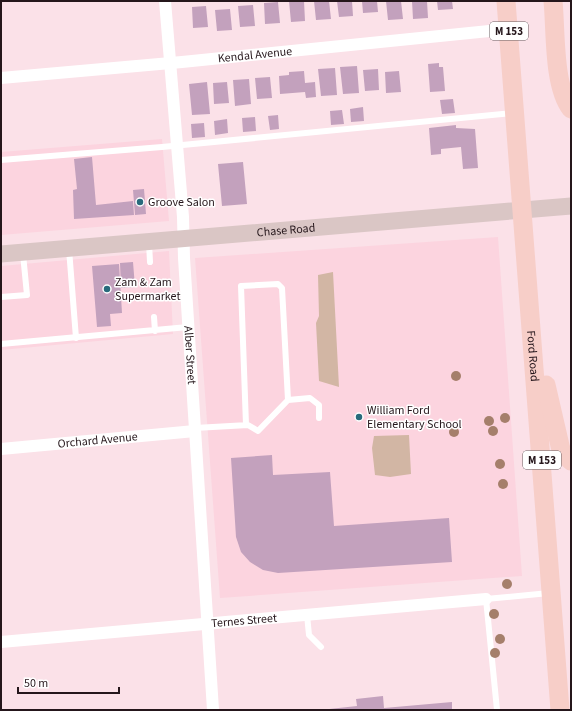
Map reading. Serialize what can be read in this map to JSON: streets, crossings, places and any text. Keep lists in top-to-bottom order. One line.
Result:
{"streets":{"main road":["M 153","Ford Road"],"street":["Kendal Avenue","Chase Road","Alber Street","Orchard Avenue","Ternes Street"]},"crossings":[["Kendal Avenue","Alber Street"],["Kendal Avenue","Ford Road"],["Chase Road","Alber Street"],["Chase Road","Ford Road"],["Alber Street","Orchard Avenue"],["Alber Street","Ternes Street"]],"places":["Groove Salon","Zam & Zam Supermarket","William Ford Elementary School"],"scale_bar":"50 m"}
